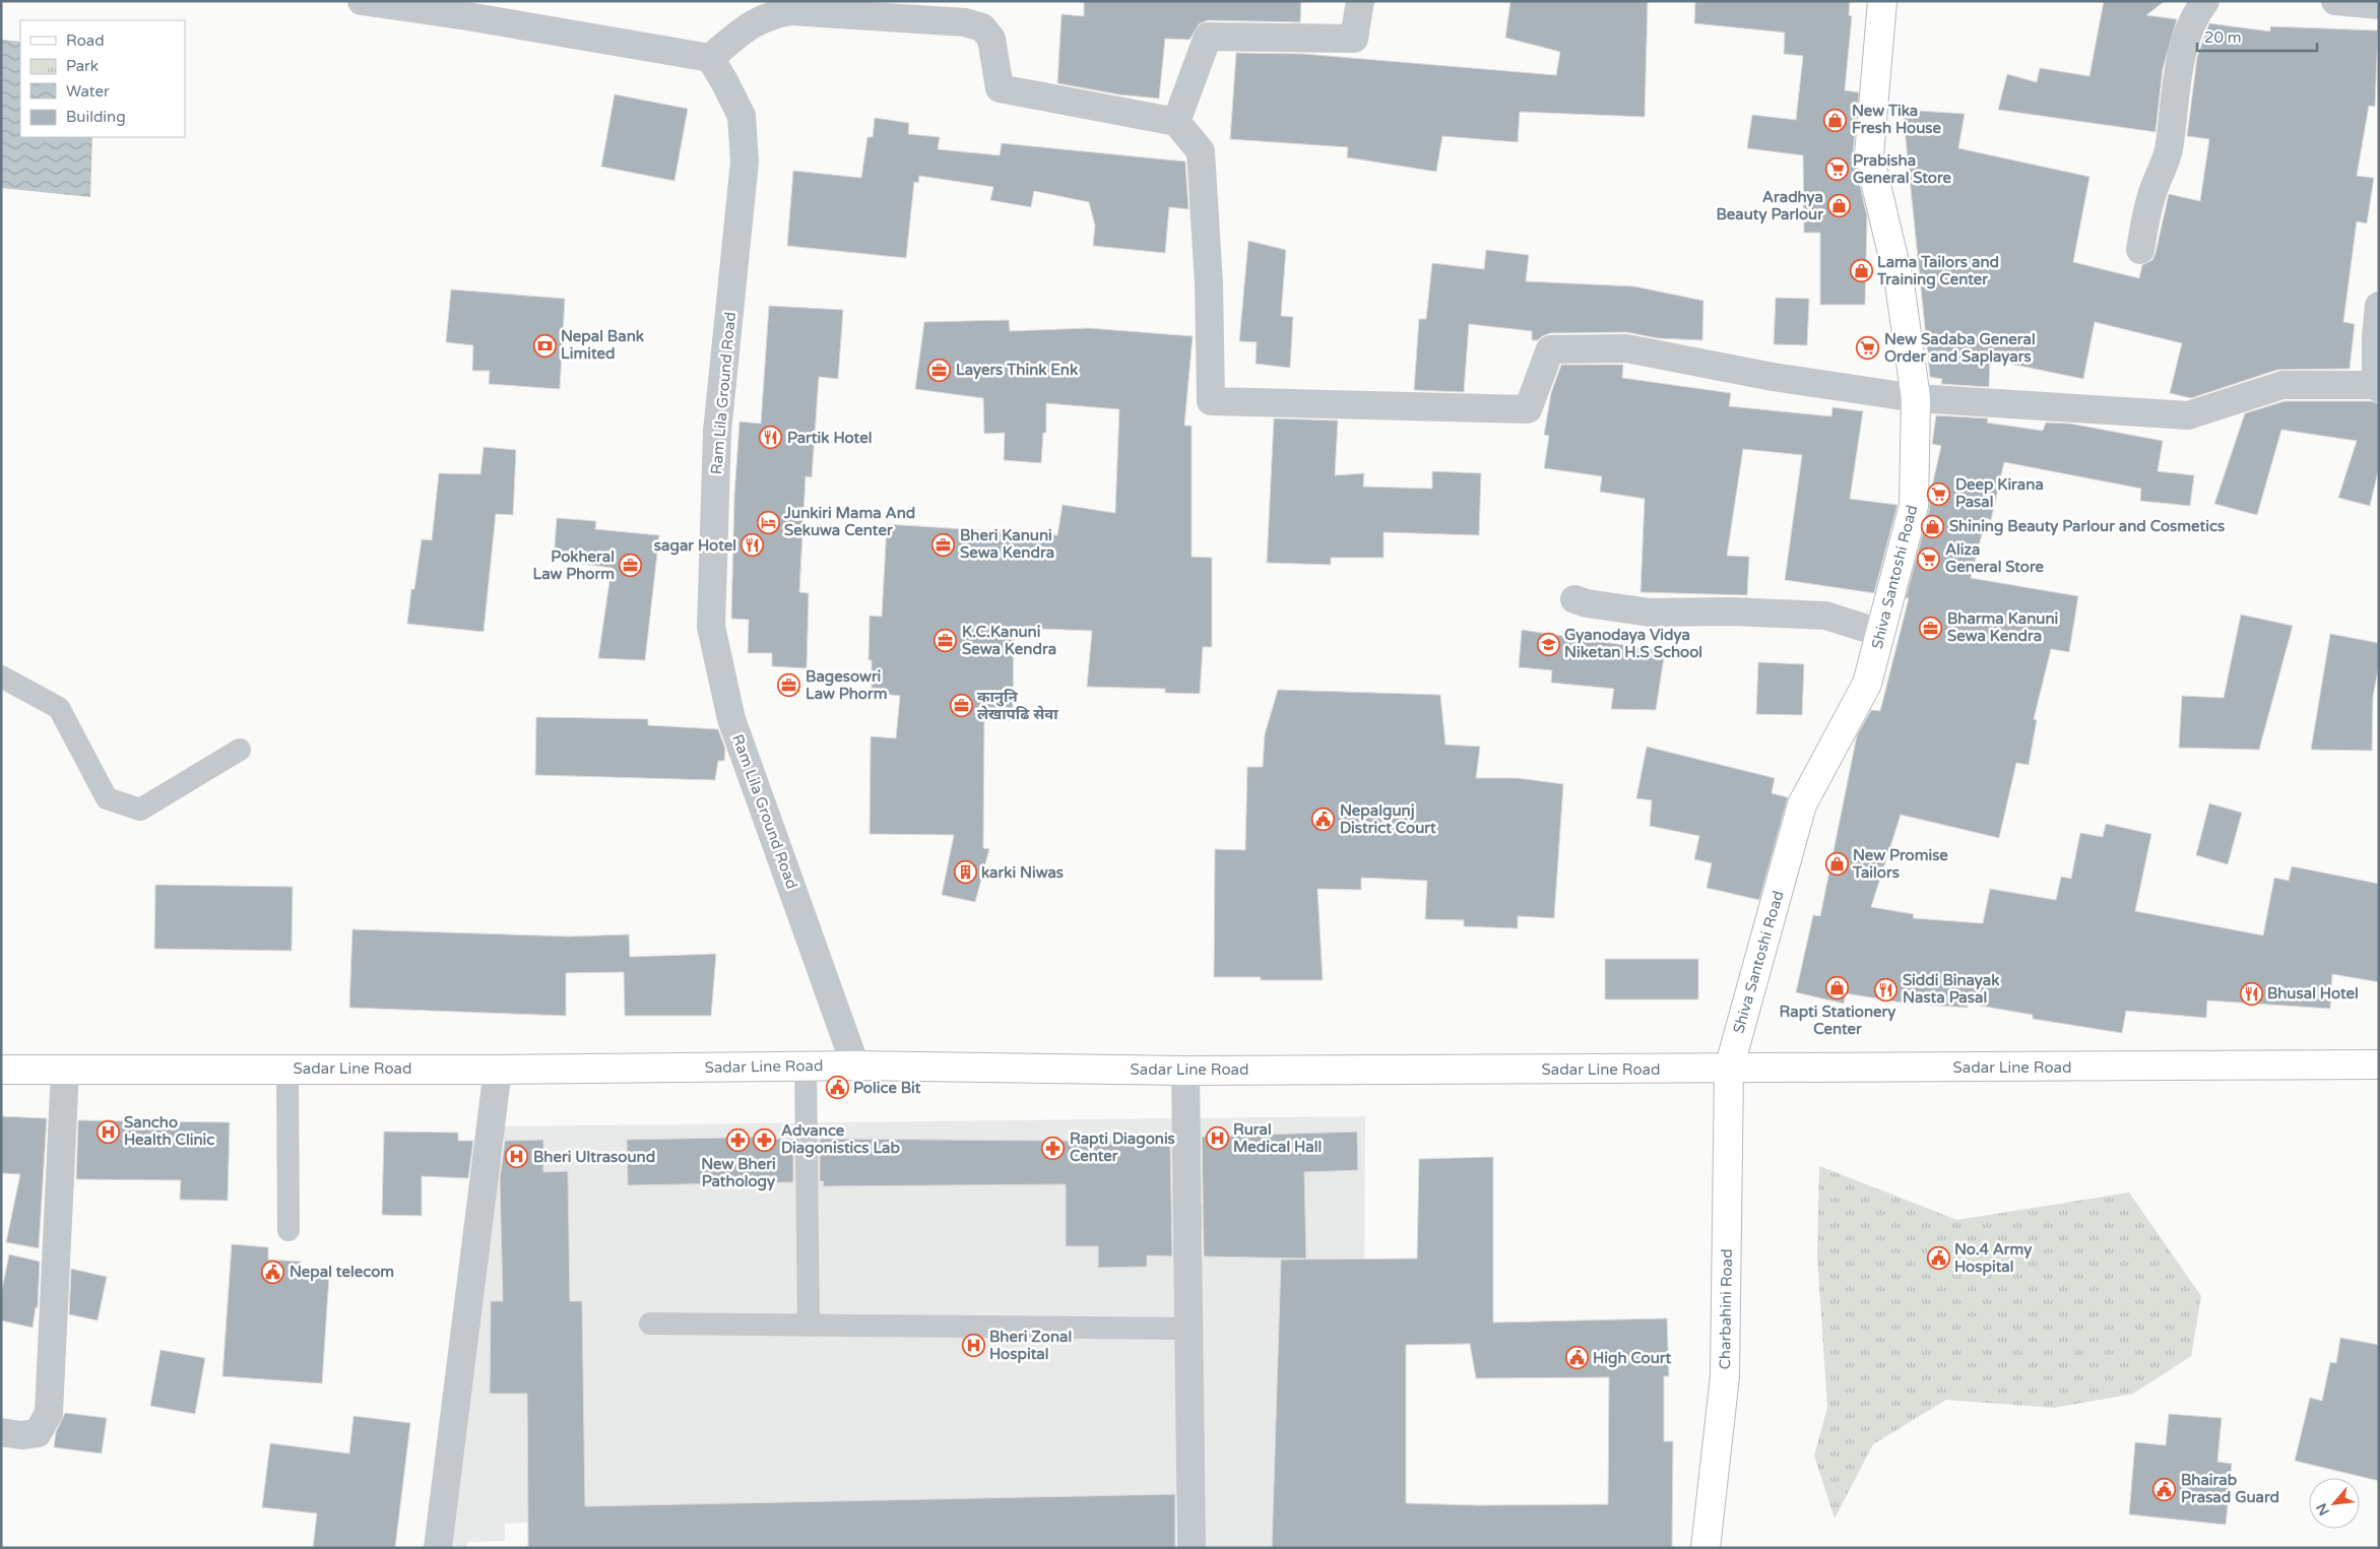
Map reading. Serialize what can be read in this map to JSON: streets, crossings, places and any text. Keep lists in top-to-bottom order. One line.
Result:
{"streets":{"main road":["Shiva Santoshi Road","Sadar Line Road","Charbahini Road"],"street":["Ram Lila Ground Road"]},"crossings":[["Ram Lila Ground Road","Sadar Line Road"],["Shiva Santoshi Road","Sadar Line Road"],["Shiva Santoshi Road","Charbahini Road"],["Sadar Line Road","Charbahini Road"]],"places":{"shop":["New Tika Fresh House","Aradhya Beauty Parlour","Lama Tailors and Training Center","Shining Beauty Parlour and Cosmetics","New Promise Tailors","Rapti Stationery Center"],"supermarket":["Prabisha General Store","New Sadaba General Order and Saplayars","Deep Kirana Pasal","Aliza General Store"],"bank":["Nepal Bank Limited"],"office":["Layers Think Enk","Bheri Kanuni Sewa Kendra","Pokheral Law Phorm","Bharma Kanuni Sewa Kendra","K.C.Kanuni Sewa Kendra","Bagesowri Law Phorm","कानुनि लेखापढि सेवा"],"restaurant":["Partik Hotel","sagar Hotel","Siddi Binayak Nasta Pasal","Bhusal Hotel"],"hotel":["Junkiri Mama And Sekuwa Center"],"school or university":["Gyanodaya Vidya Niketan H.S School"],"public building":["Nepalgunj District Court","Police Bit","No.4 Army Hospital","Nepal telecom","High Court","Bhairab Prasad Guard"],"building":["karki Niwas"],"hospital":["Sancho Health Clinic","Rural Medical Hall","Bheri Ultrasound","Bheri Zonal Hospital"],"pharmacy":["Advance Diagonistics Lab","New Bheri Pathology","Rapti Diagonis Center"]},"legend":["Road","Park","Water","Building"],"scale_bar":"20 m","north":"bottom left"}
